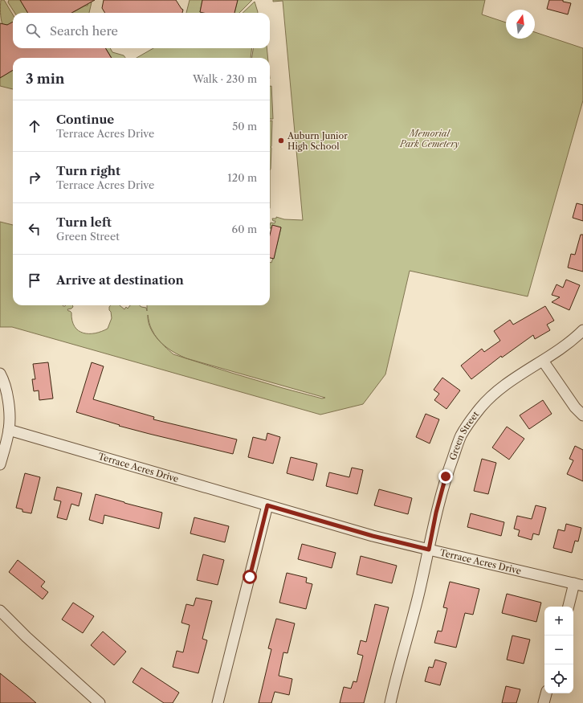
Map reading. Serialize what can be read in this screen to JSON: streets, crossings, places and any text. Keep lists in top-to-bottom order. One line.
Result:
{"streets":{"street":["Green Street","Terrace Acres Drive"]},"crossings":[["Green Street","Terrace Acres Drive"]],"parks":["Memorial Park Cemetery"],"places":["Auburn Junior High School"],"north":"top","page":{"search":"Search here","heading":["3 min","Walk · 230 m"],"list":[["Continue","Terrace Acres Drive","50 m"],["Turn right","Terrace Acres Drive","120 m"],["Turn left","Green Street","60 m"],"Arrive at destination"],"map_buttons":["+","−"]}}
